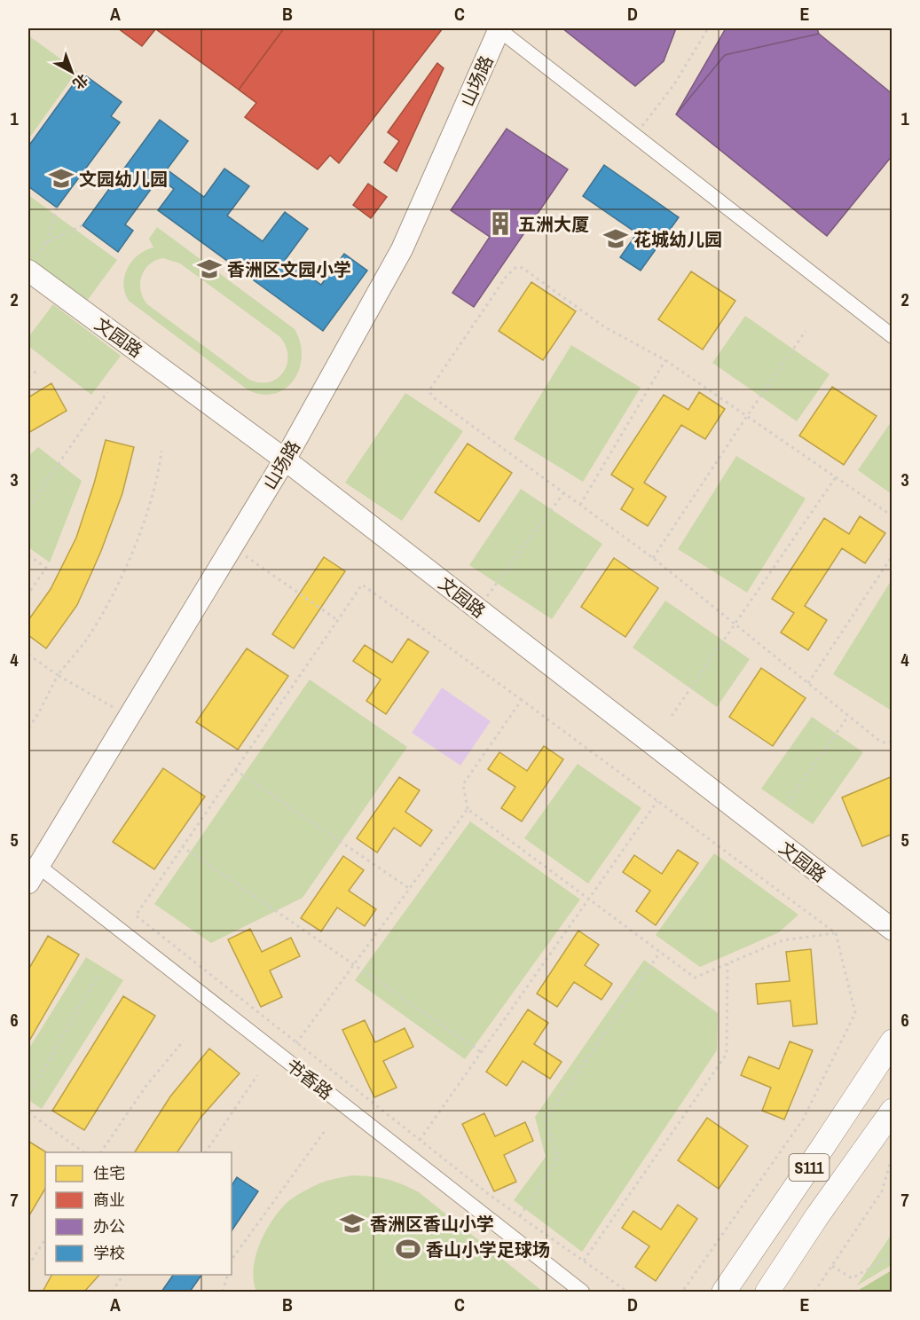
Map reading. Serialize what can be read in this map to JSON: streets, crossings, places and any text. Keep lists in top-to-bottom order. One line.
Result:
{"streets":{"main road":["S111"],"street":["山场路","文园路","书香路"]},"crossings":[["山场路","文园路"],["山场路","书香路"]],"places":{"school or university":["文园幼儿园","花城幼儿园","香洲区文园小学","香洲区香山小学"],"building":["五洲大厦"],"sports":["香山小学足球场"]},"legend":["住宅","商业","办公","学校"],"north":"bottom right","grid":{"columns":["A","B","C","D","E"],"rows":["1","2","3","4","5","6","7"]}}
